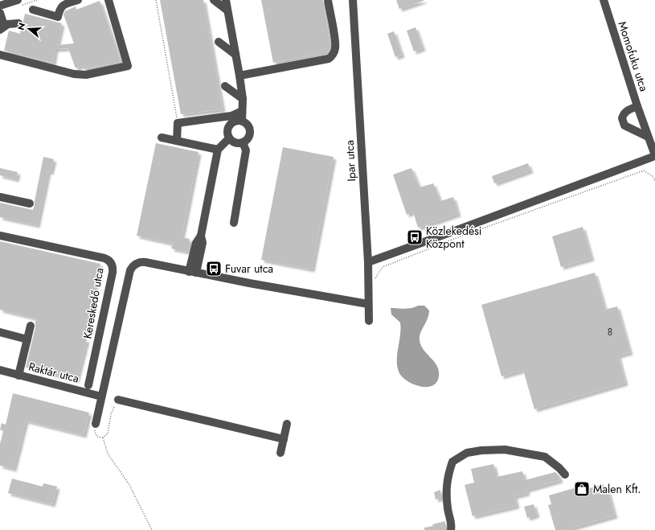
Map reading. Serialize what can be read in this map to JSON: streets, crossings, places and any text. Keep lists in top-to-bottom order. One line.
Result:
{"streets":{"street":["Momofuku utca","Ipar utca","Kereskedő utca","Raktár utca"]},"places":{"bus stop":["Közlekedési Központ","Fuvar utca"],"shop":["Malen Kft."]},"house_numbers":["8"],"north":"left"}
